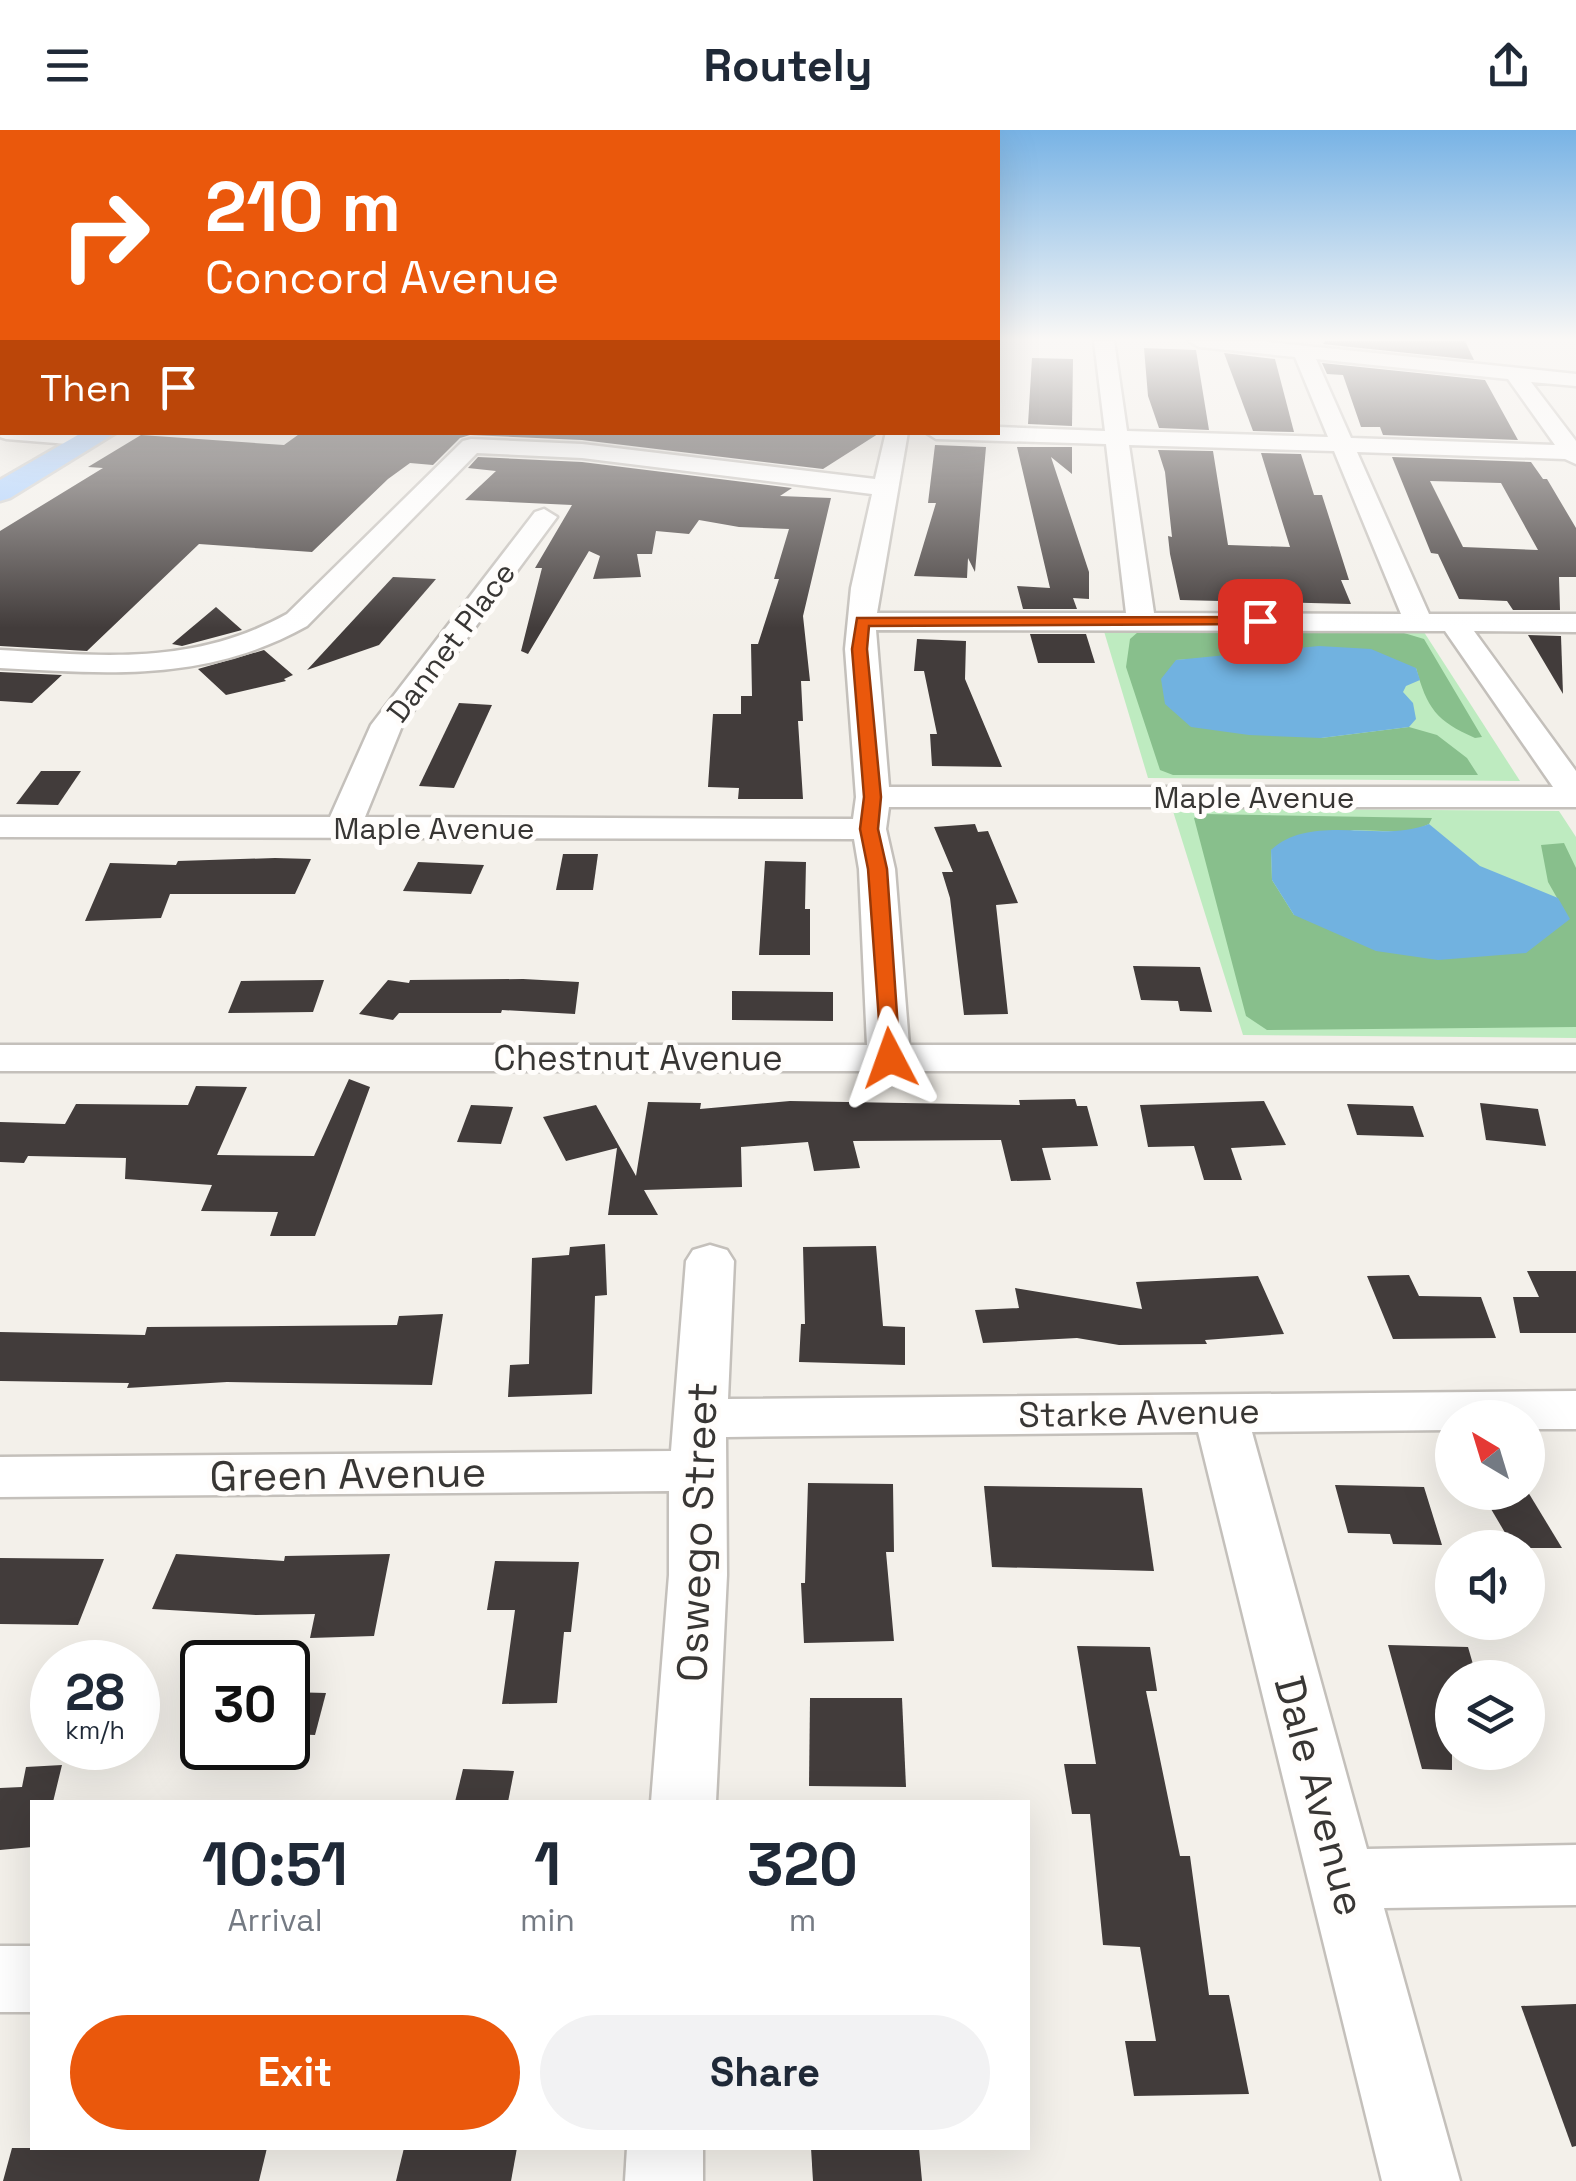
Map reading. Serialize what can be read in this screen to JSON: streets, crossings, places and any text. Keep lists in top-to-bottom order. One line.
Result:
{"streets":{"street":["Dannet Place","Maple Avenue","Chestnut Avenue","Starke Avenue","Green Avenue","Oswego Street","Dale Avenue"]},"crossings":[["Dannet Place","Maple Avenue"],["Starke Avenue","Green Avenue"],["Starke Avenue","Oswego Street"],["Starke Avenue","Dale Avenue"],["Green Avenue","Oswego Street"]],"north":"top left","page":{"header":"Routely","turn":["210 m","Concord Avenue"],"then":"Then","speed":"28 km/h","limit":"30","eta":["10:51","Arrival","1","min","320","m"],"buttons":["Exit","Share"]}}
